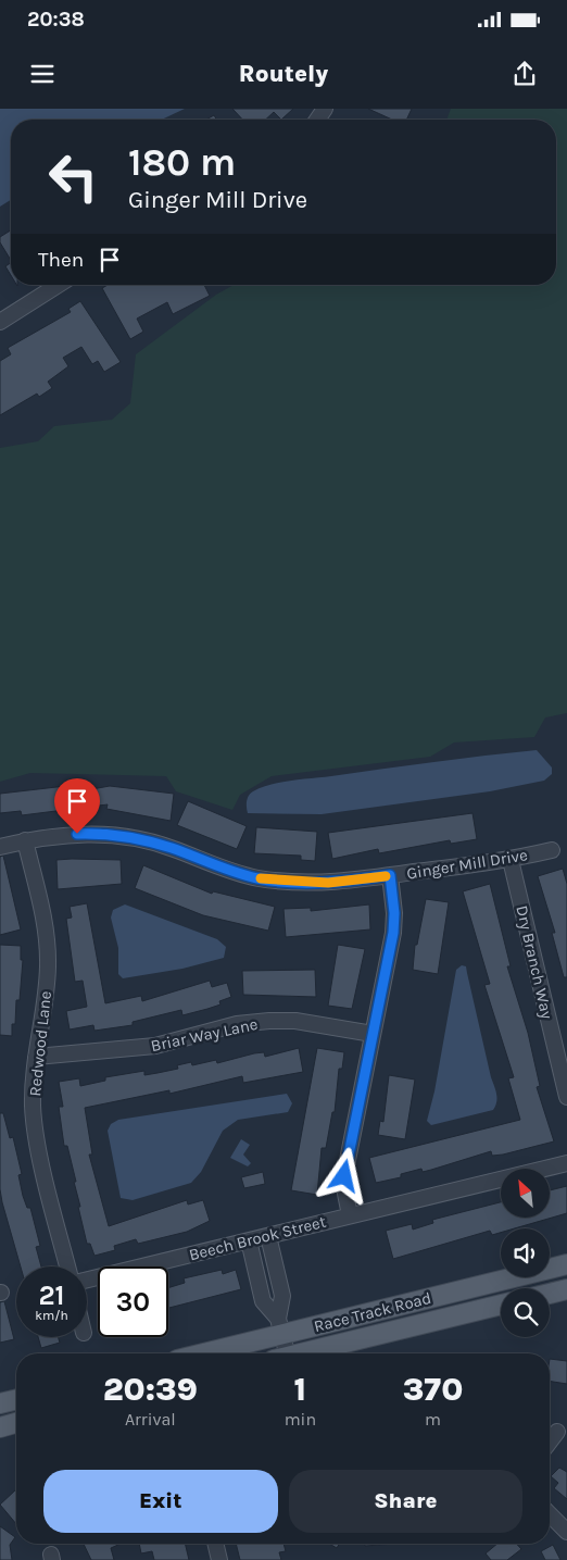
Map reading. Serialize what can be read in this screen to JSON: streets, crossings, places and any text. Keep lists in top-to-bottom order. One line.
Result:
{"streets":{"main road":["Race Track Road"],"street":["Ginger Mill Drive","Dry Branch Way","Briar Way Lane","Redwood Lane","Beech Brook Street"]},"crossings":[["Ginger Mill Drive","Dry Branch Way"],["Ginger Mill Drive","Redwood Lane"],["Briar Way Lane","Redwood Lane"]],"north":"top left","page":{"status":"20:38","header":"Routely","turn":["180 m","Ginger Mill Drive"],"then":"Then","speed":"21 km/h","limit":"30","eta":["20:39","Arrival","1","min","370","m"],"buttons":["Exit","Share"]}}
